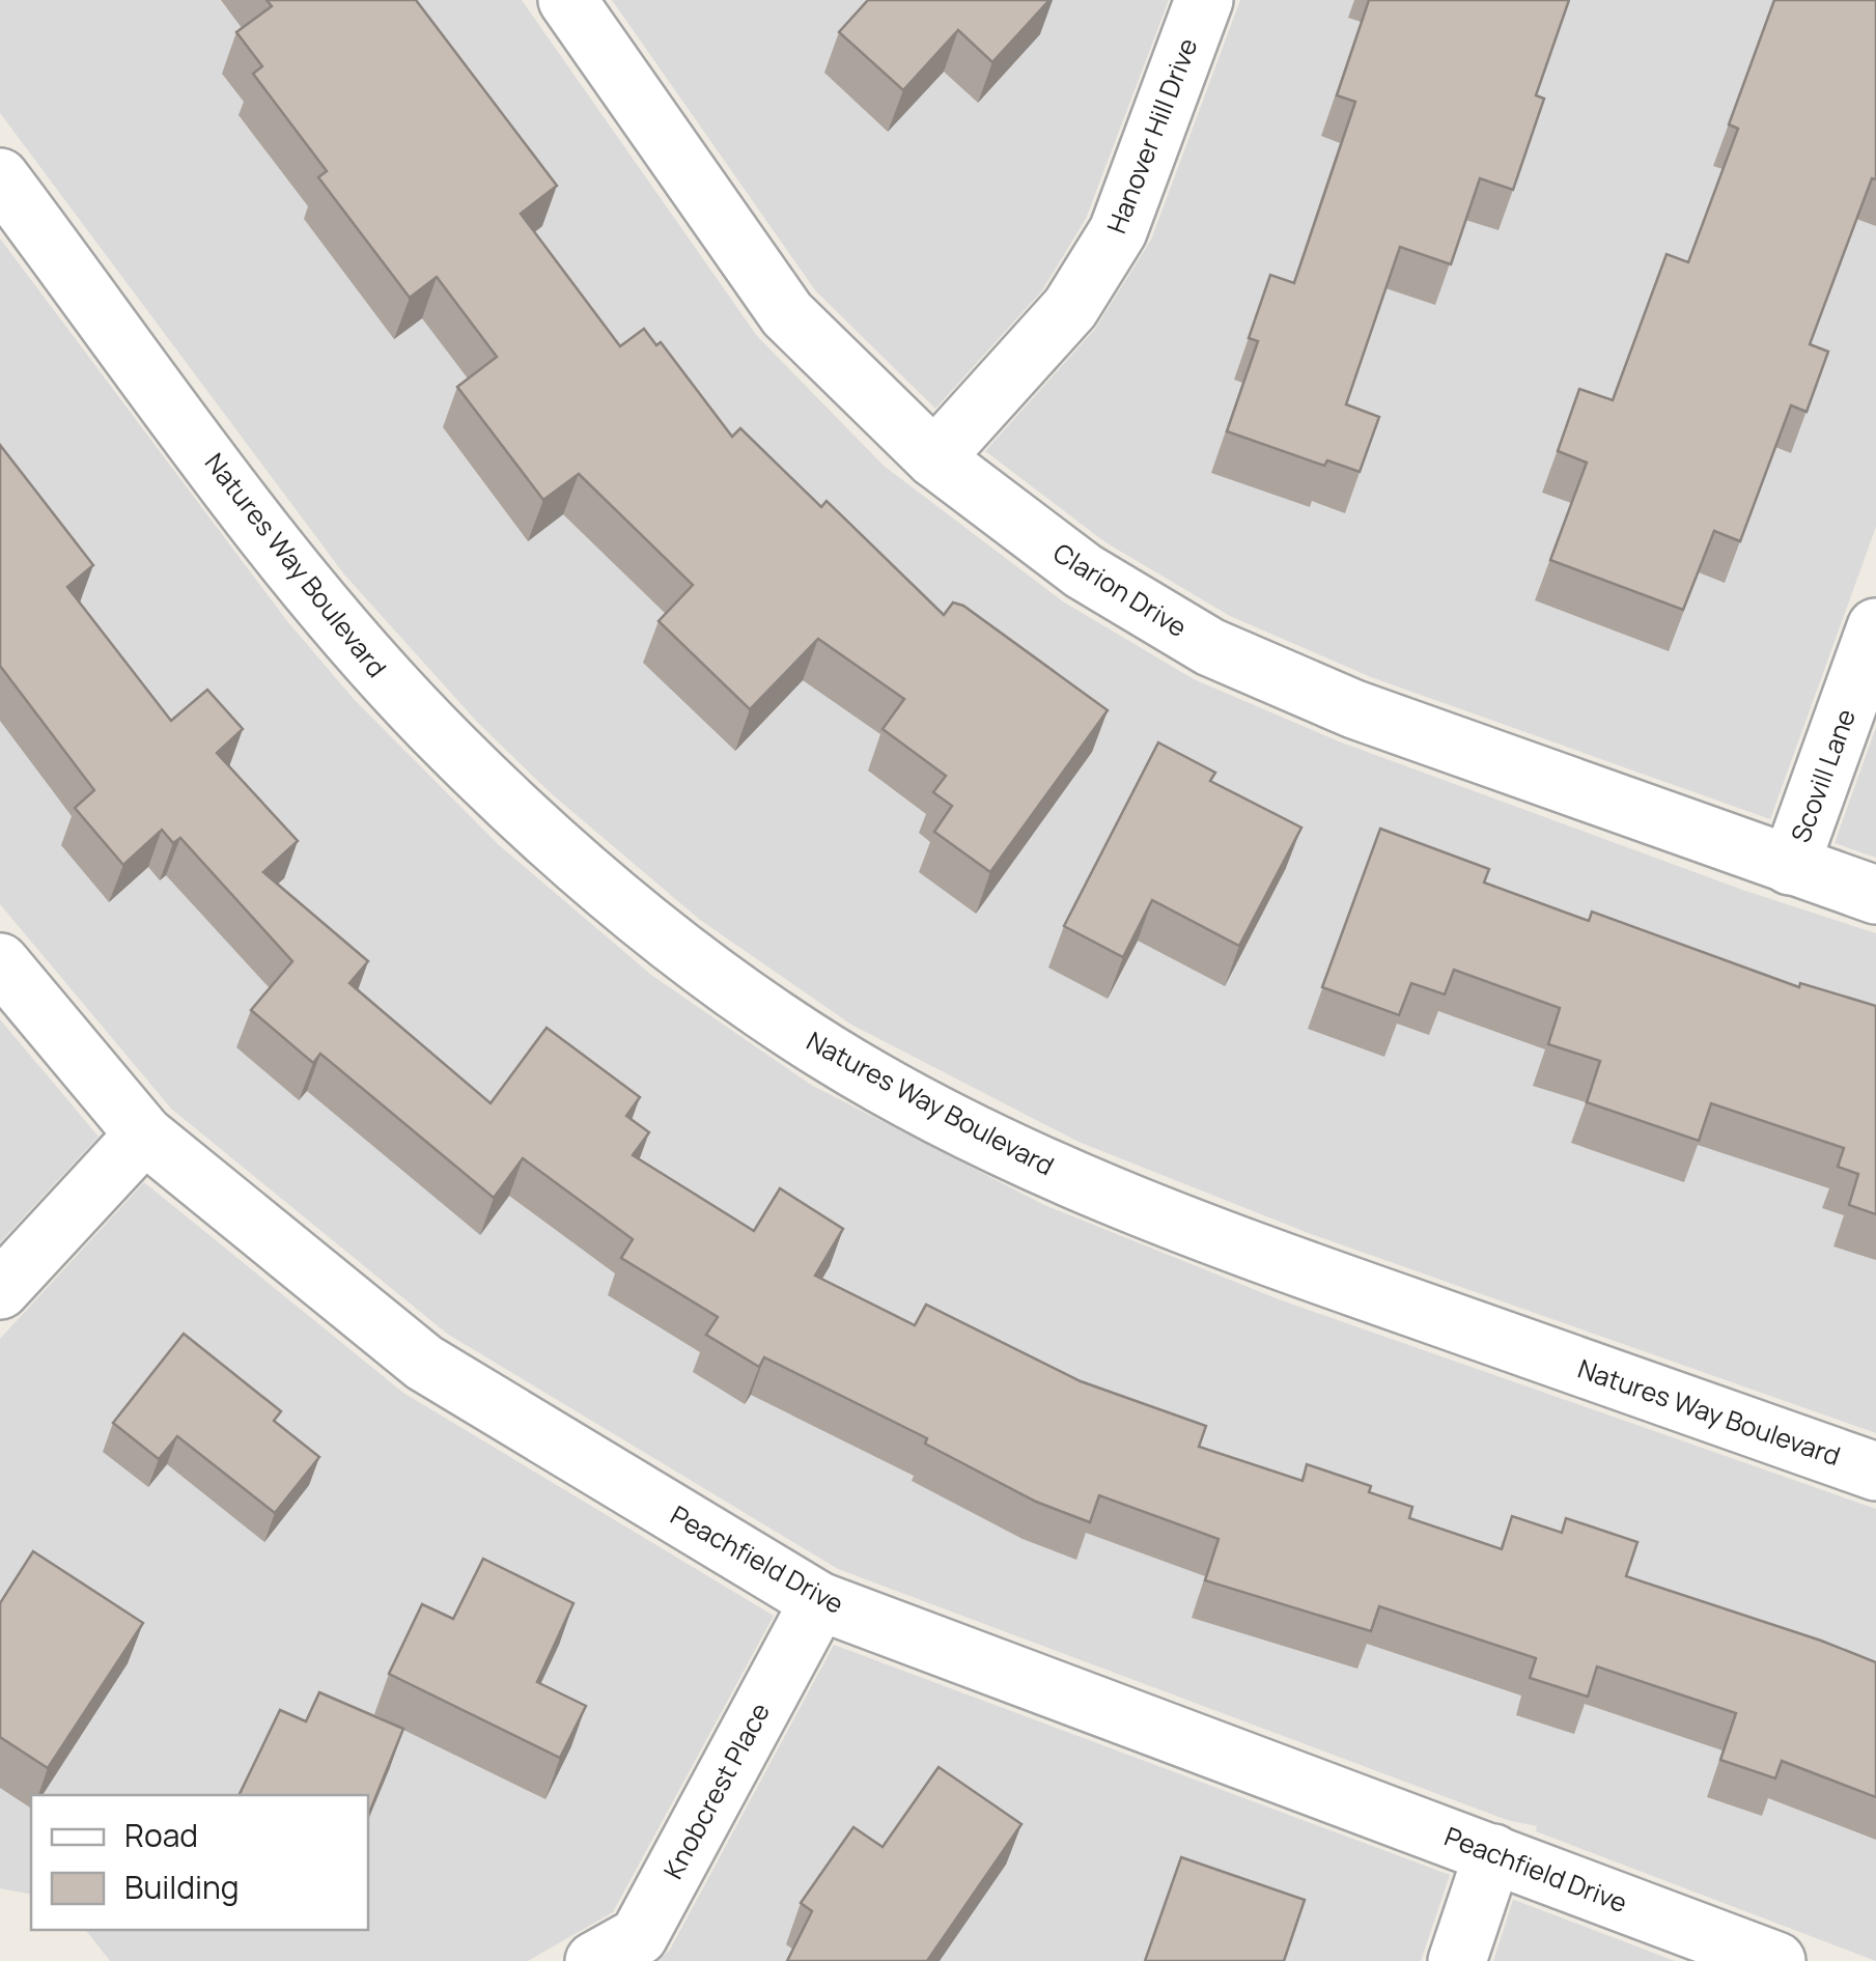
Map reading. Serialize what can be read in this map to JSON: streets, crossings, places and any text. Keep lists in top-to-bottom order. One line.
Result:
{"streets":{"street":["Hanover Hill Drive","Natures Way Boulevard","Clarion Drive","Scovill Lane","Peachfield Drive","Knobcrest Place"]},"crossings":[["Hanover Hill Drive","Clarion Drive"],["Clarion Drive","Scovill Lane"],["Peachfield Drive","Knobcrest Place"]],"legend":["Road","Building"]}
